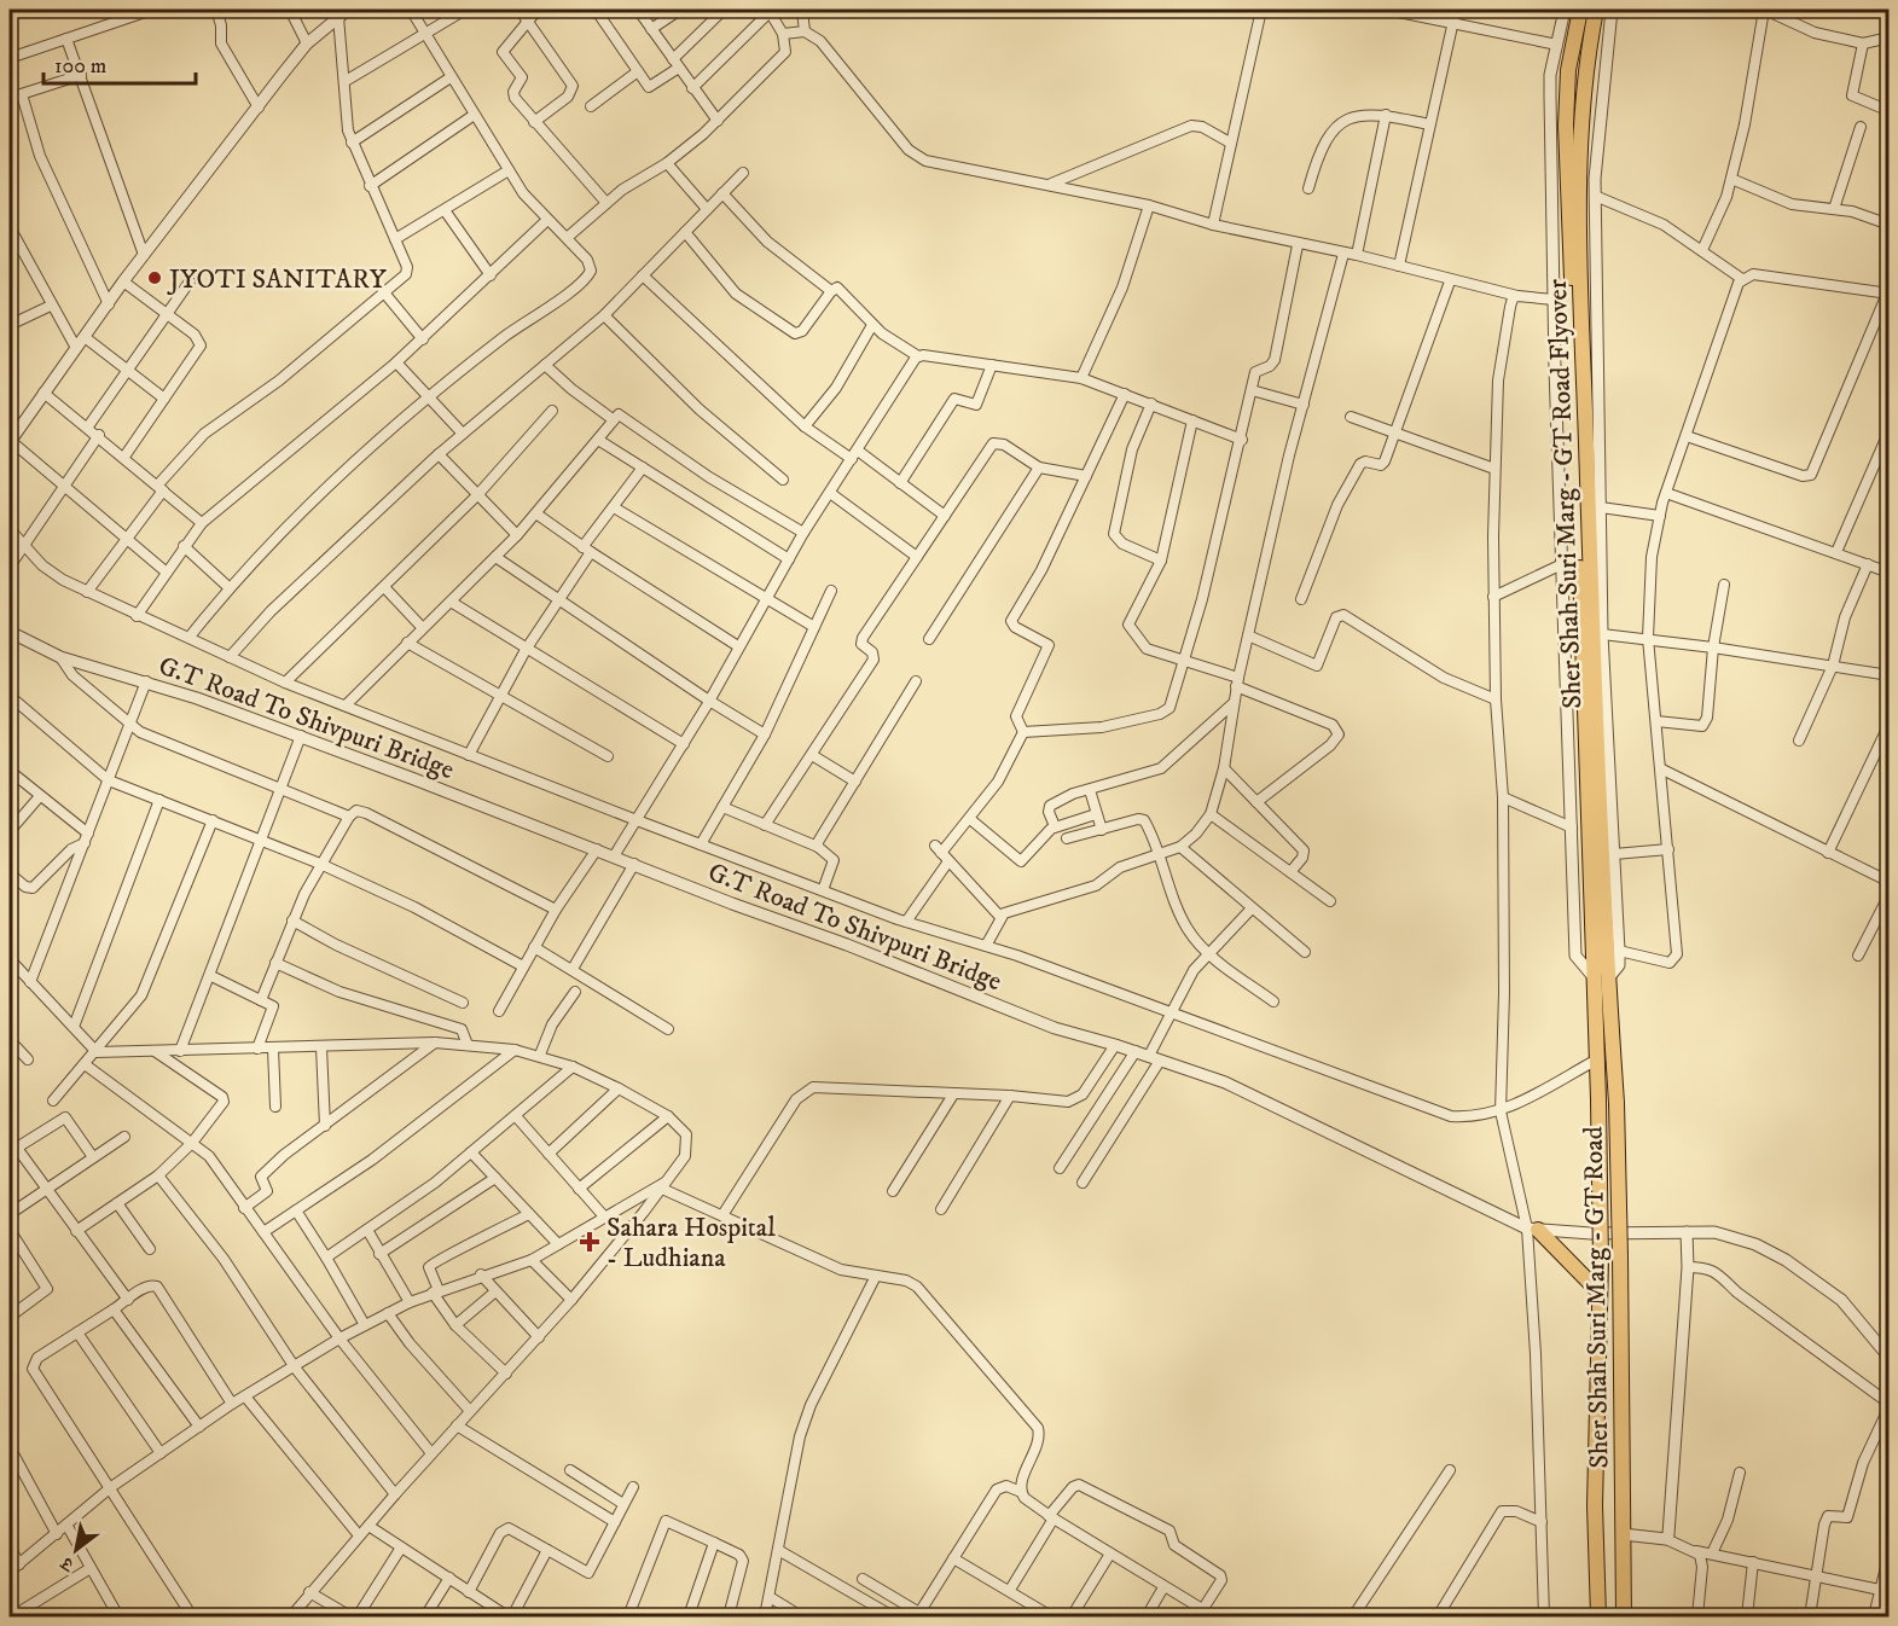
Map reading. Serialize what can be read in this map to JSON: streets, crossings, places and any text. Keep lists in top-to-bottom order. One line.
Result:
{"streets":{"main road":["Sher Shah Suri Marg - GT Road Flyover","Sher Shah Suri Marg - GT Road"],"street":["G.T Road To Shivpuri Bridge"]},"crossings":[["Sher Shah Suri Marg - GT Road Flyover","Sher Shah Suri Marg - GT Road"]],"places":{"other":["JYOTI SANITARY"],"health":["Sahara Hospital - Ludhiana"]},"scale_bar":"100 m","north":"bottom left"}
